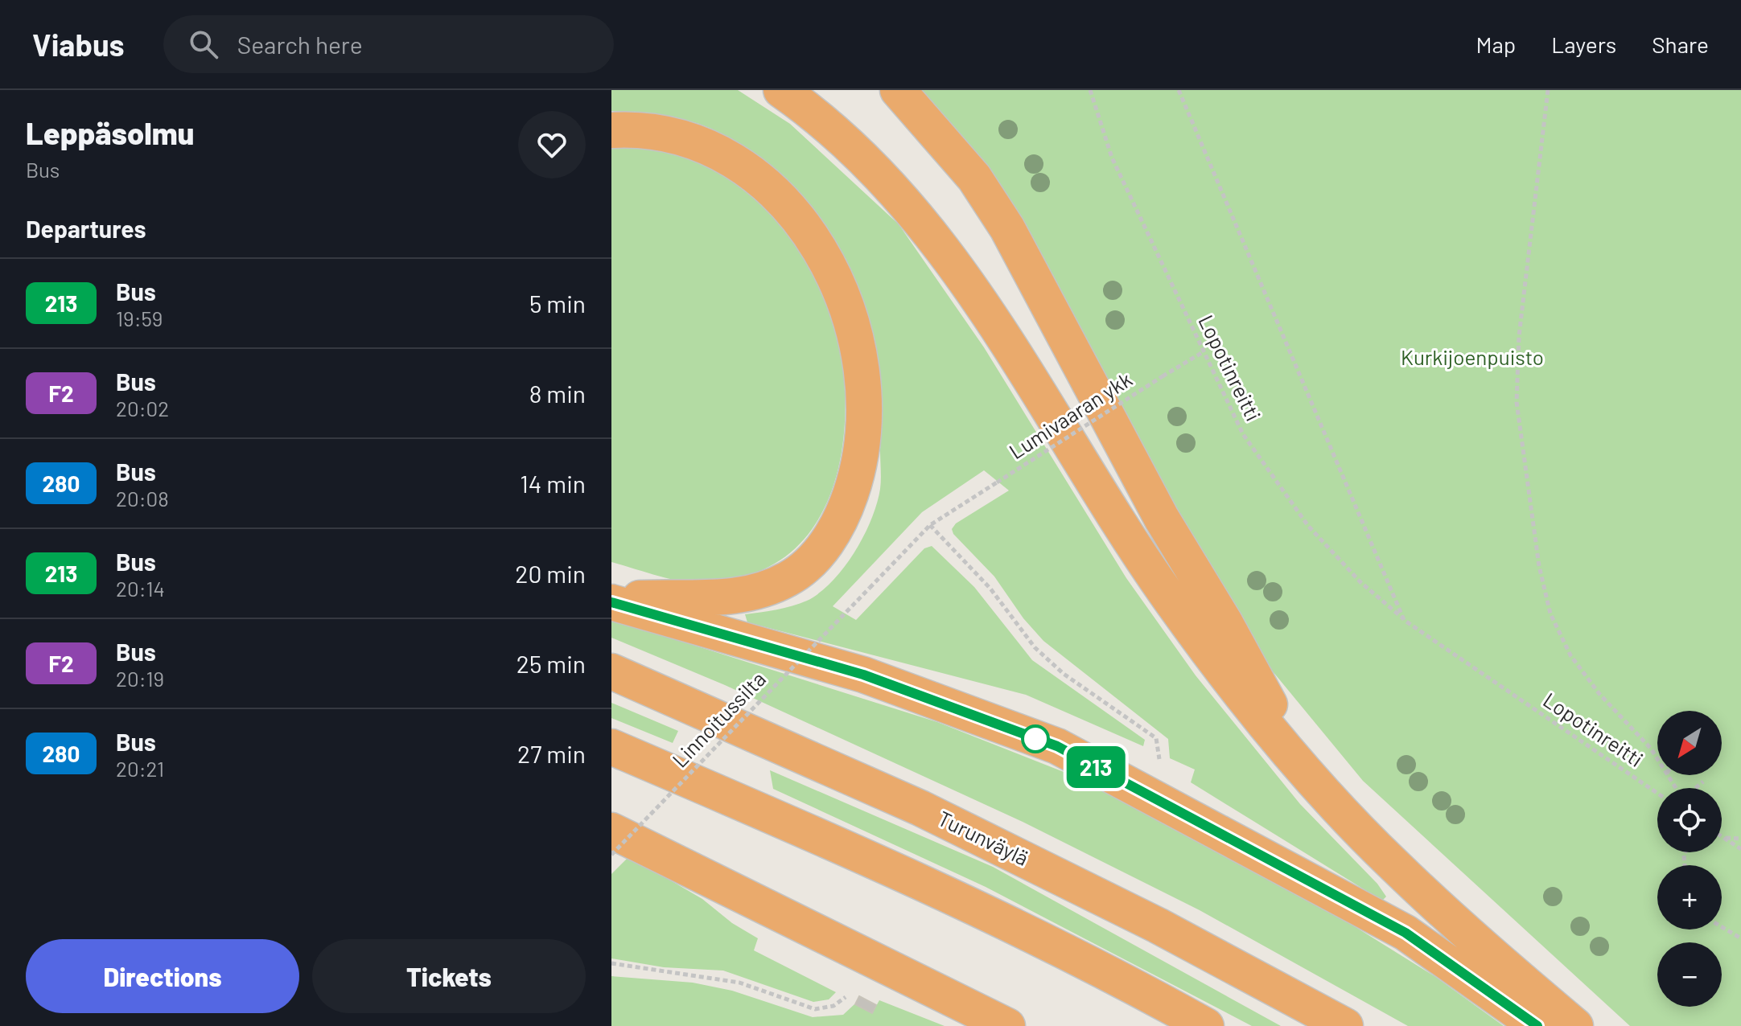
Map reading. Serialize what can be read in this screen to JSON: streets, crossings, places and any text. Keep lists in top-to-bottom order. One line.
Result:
{"streets":{"highway":["Turunväylä"],"path":["Lopotinreitti","Lumivaaran ykk","Linnoitussilta"]},"crossings":[["Lopotinreitti","Lumivaaran ykk"],["Lumivaaran ykk","Linnoitussilta"]],"parks":["Kurkijoenpuisto"],"lines":["bus line 213"],"north":"bottom left","page":{"header":"Viabus","search":"Search here","nav":["Map","Layers","Share"],"heading":[["Leppäsolmu","Bus"],"Departures"],"on_map":"213","list":[{"mark":"213","name":"Bus","note":"19:59","value":"5 min"},{"mark":"F2","name":"Bus","note":"20:02","value":"8 min"},{"mark":"280","name":"Bus","note":"20:08","value":"14 min"},{"mark":"213","name":"Bus","note":"20:14","value":"20 min"},{"mark":"F2","name":"Bus","note":"20:19","value":"25 min"},{"mark":"280","name":"Bus","note":"20:21","value":"27 min"}],"map_buttons":["+","−"],"buttons":["Directions","Tickets"]}}
